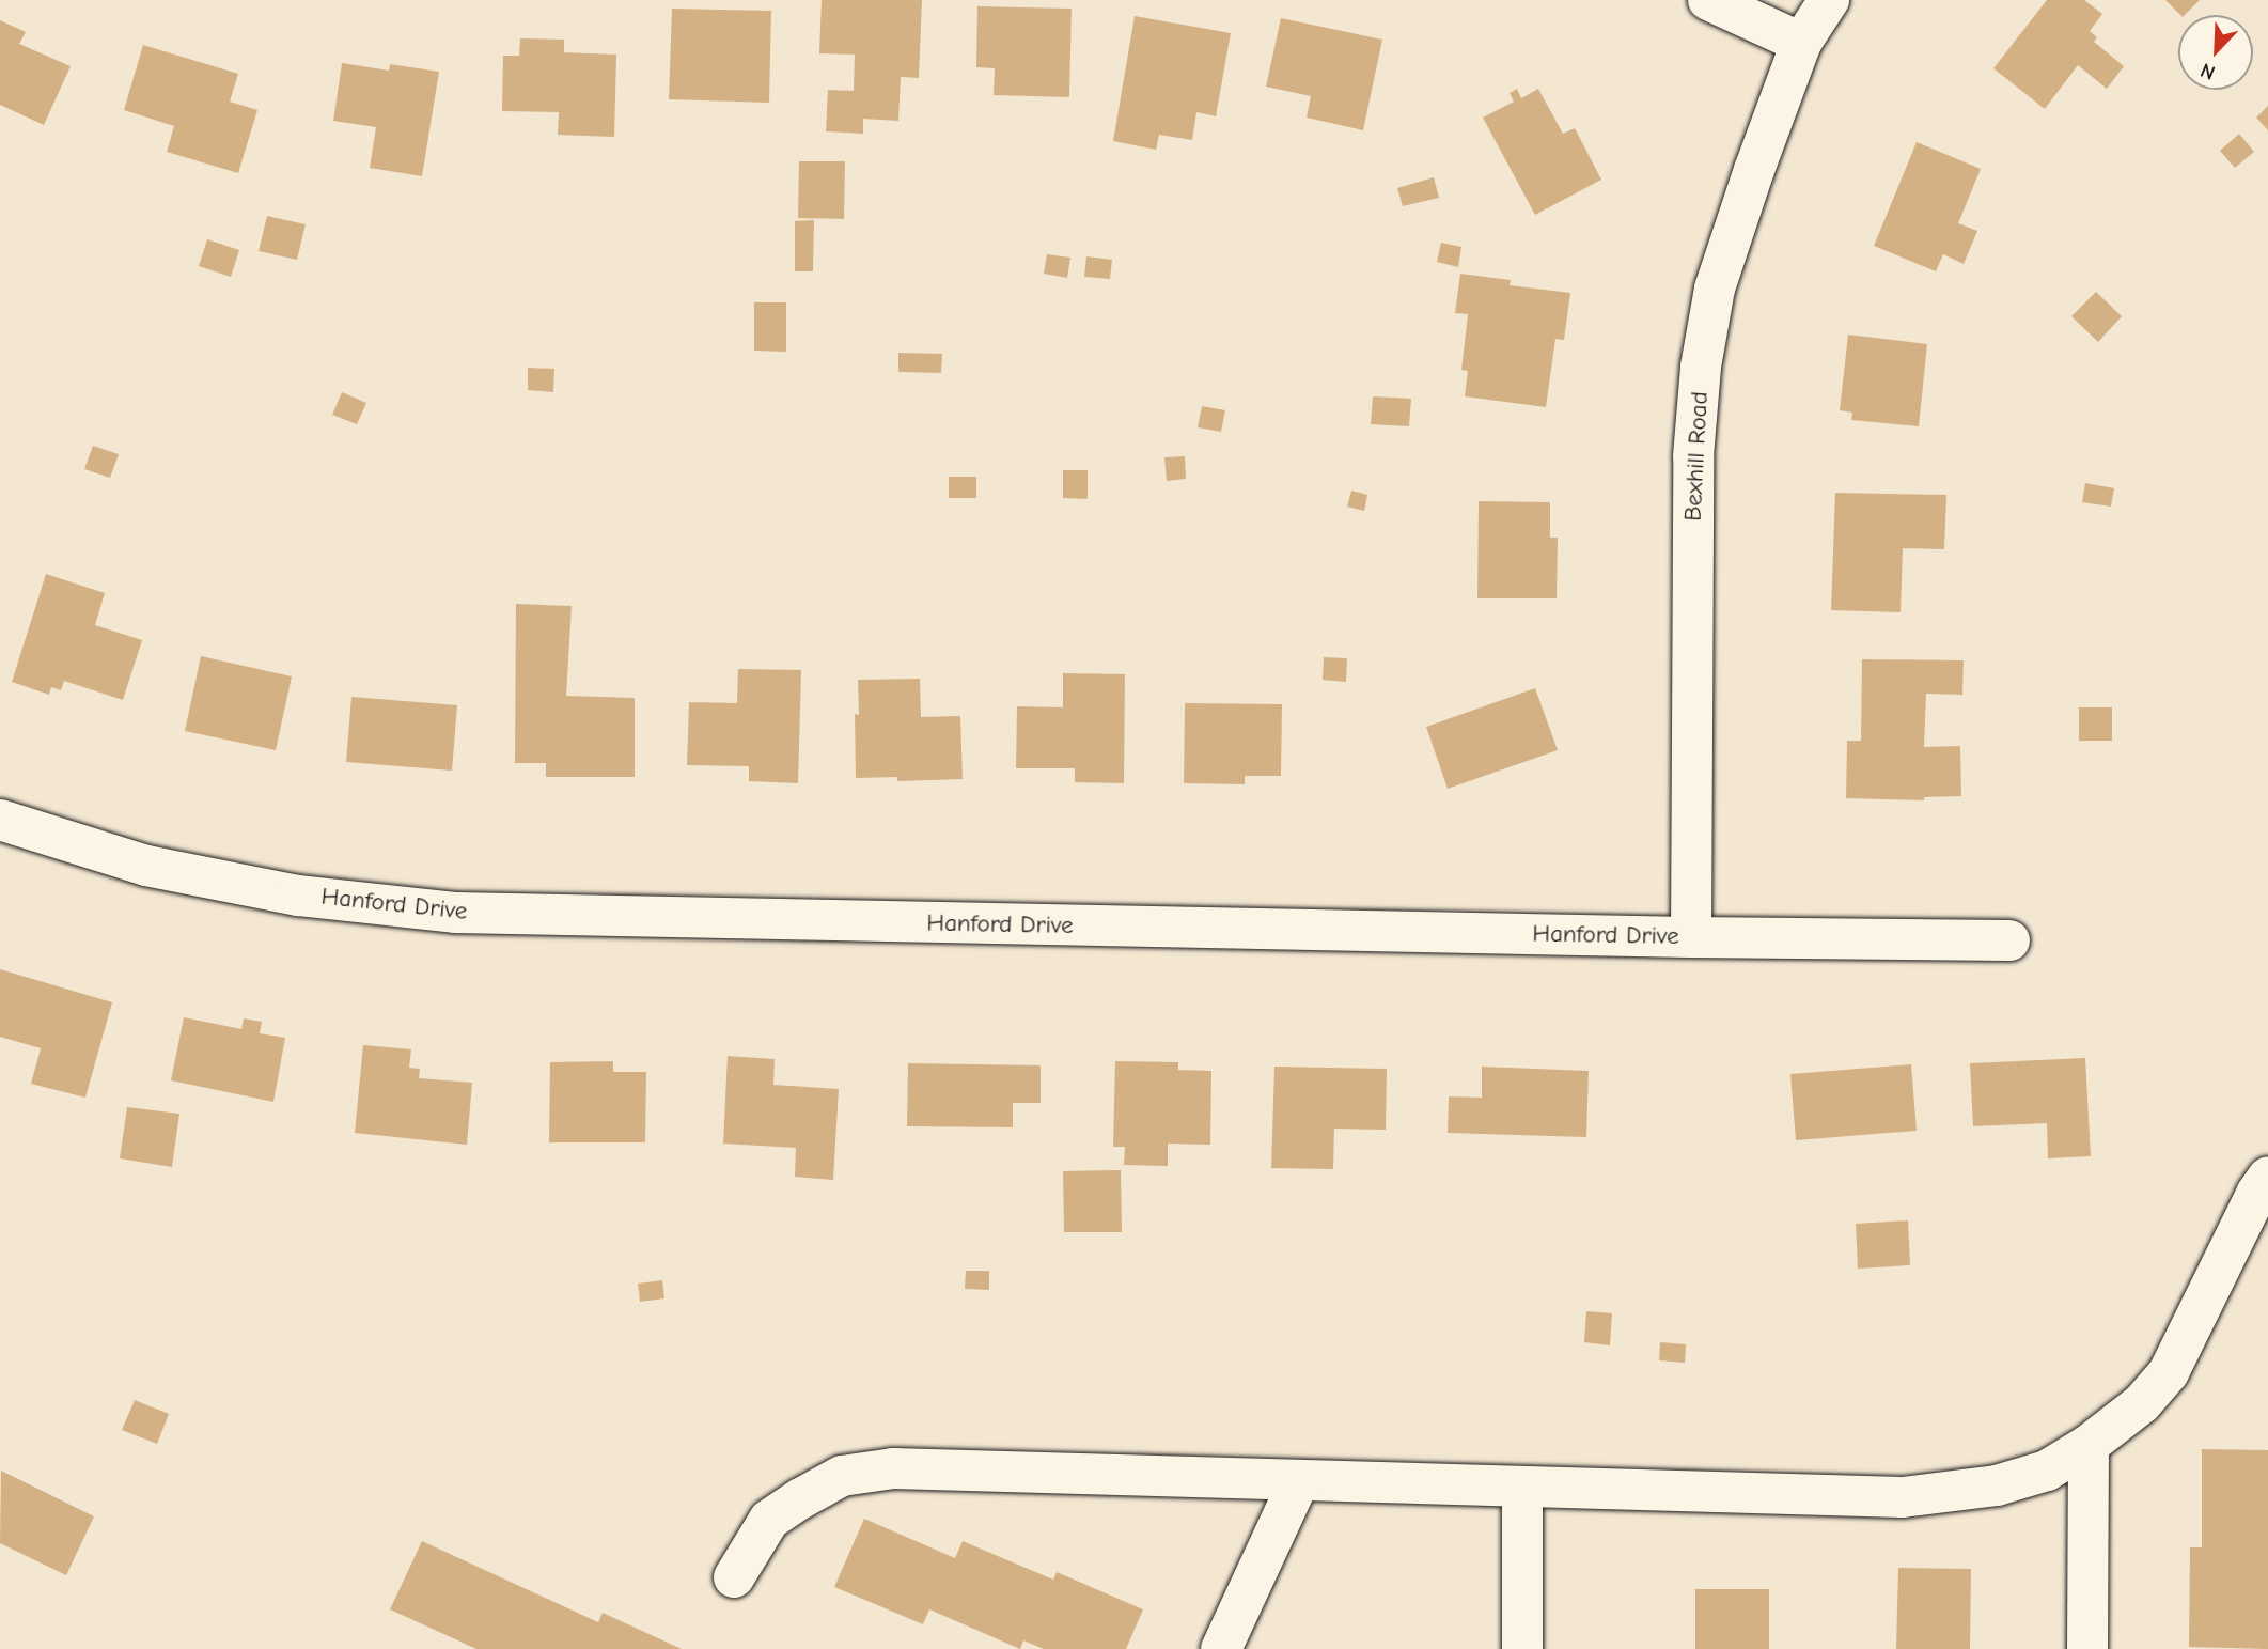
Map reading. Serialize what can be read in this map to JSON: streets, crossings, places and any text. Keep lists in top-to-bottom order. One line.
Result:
{"streets":{"street":["Bexhill Road","Hanford Drive"]},"crossings":[["Bexhill Road","Hanford Drive"]],"north":"bottom left"}
